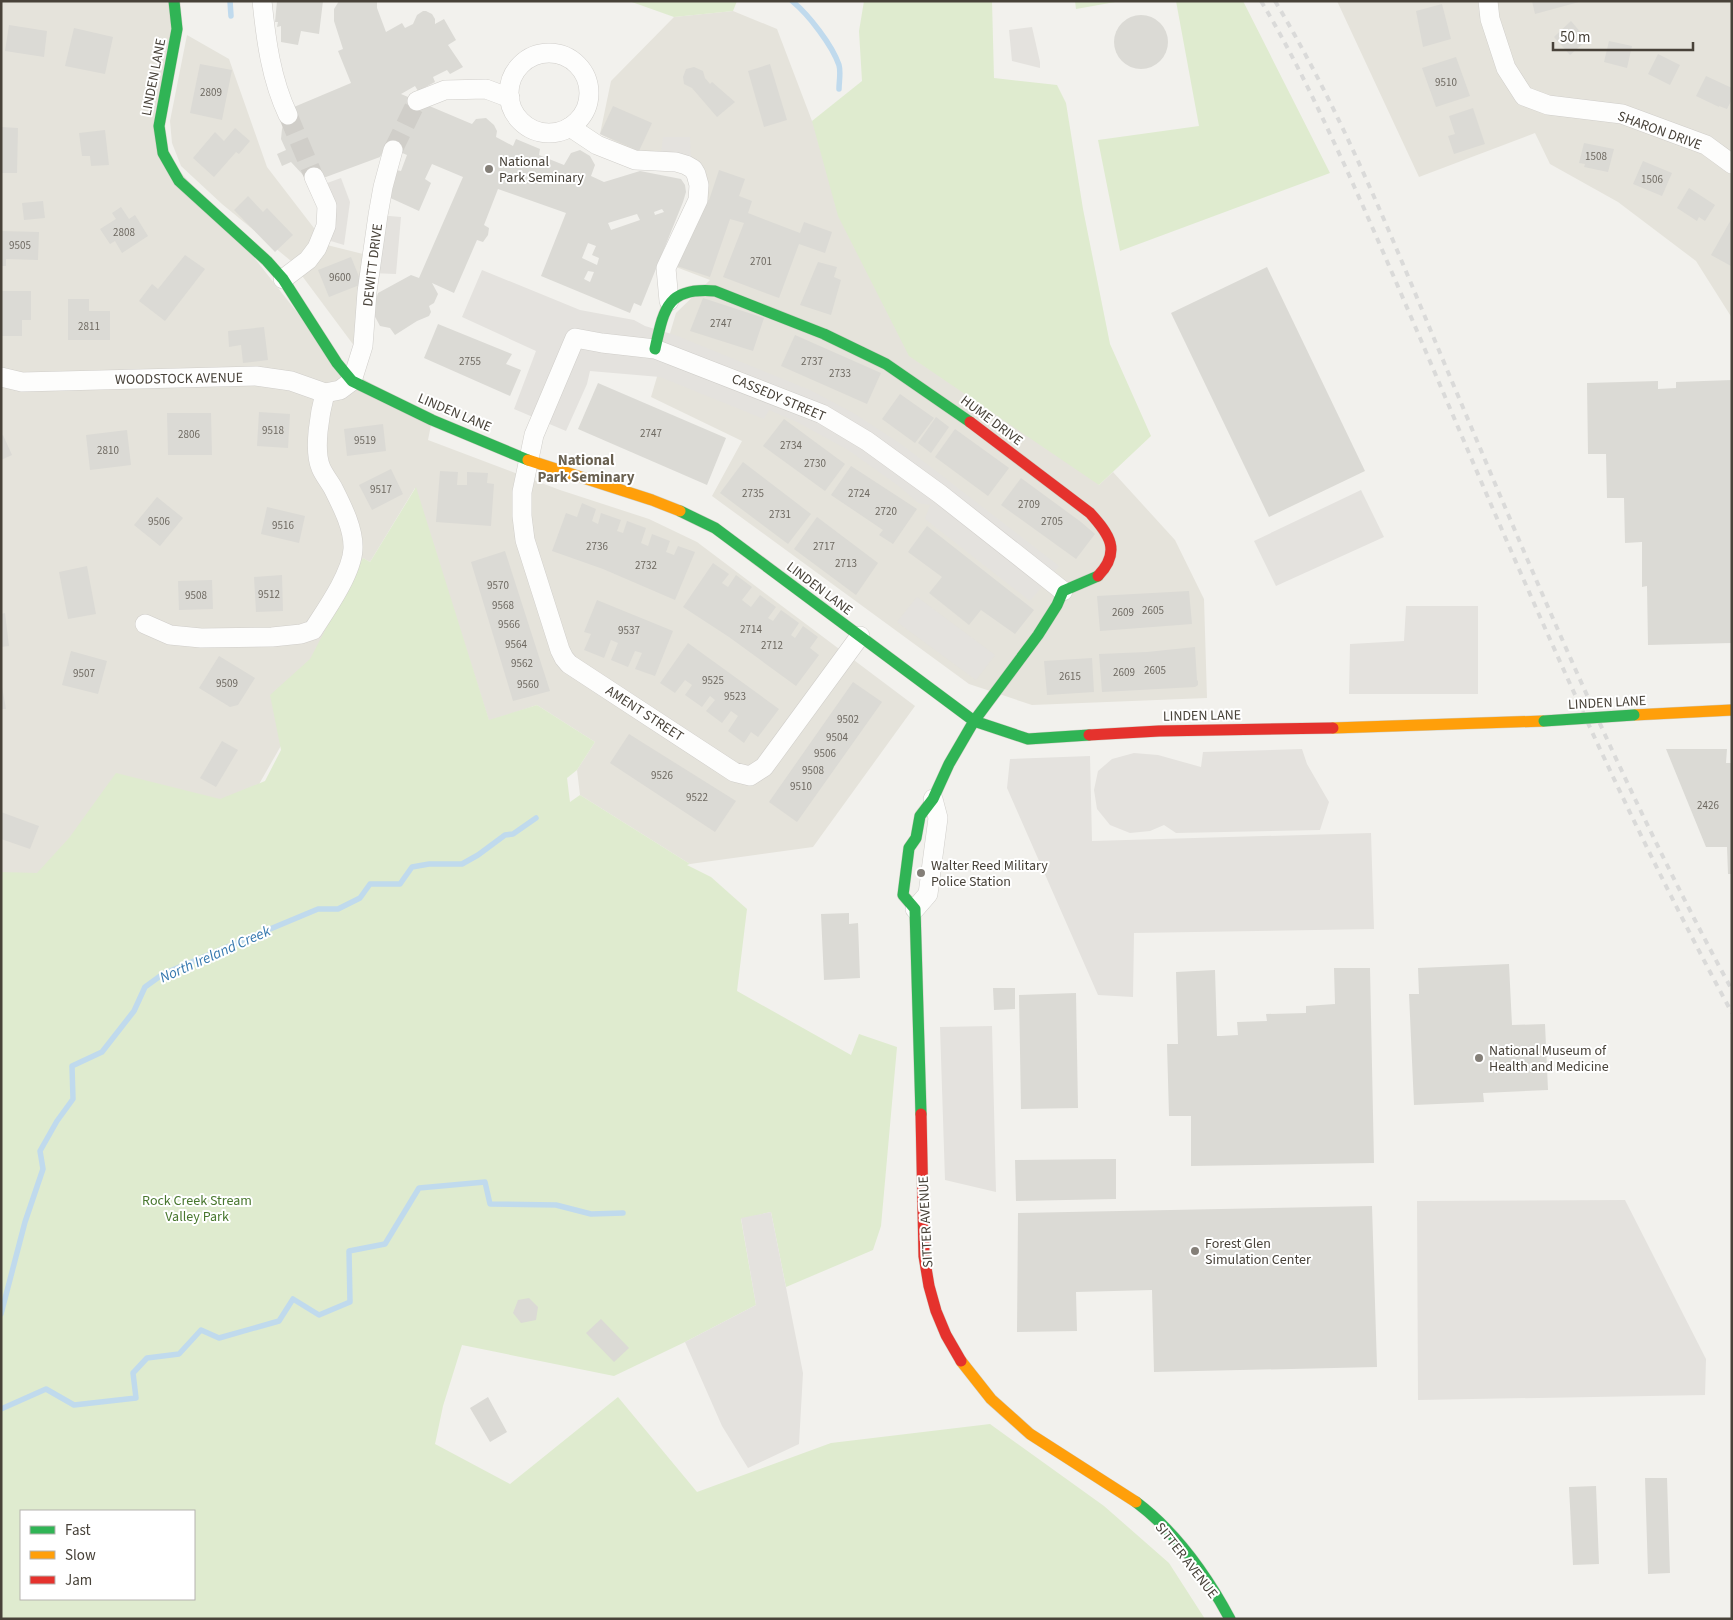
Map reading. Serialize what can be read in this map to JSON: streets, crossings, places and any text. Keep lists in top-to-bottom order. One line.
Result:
{"streets":{"street":["LINDEN LANE","SHARON DRIVE","DEWITT DRIVE","WOODSTOCK AVENUE","CASSEDY STREET","HUME DRIVE","AMENT STREET","SITTER AVENUE"]},"crossings":[["LINDEN LANE","DEWITT DRIVE"],["LINDEN LANE","CASSEDY STREET"],["LINDEN LANE","AMENT STREET"],["LINDEN LANE","SITTER AVENUE"],["CASSEDY STREET","HUME DRIVE"],["CASSEDY STREET","AMENT STREET"]],"districts":["National Park Seminary"],"water":["North Ireland Creek"],"parks":["Rock Creek Stream Valley Park"],"places":["National Park Seminary","Walter Reed Military Police Station","National Museum of Health and Medicine","Forest Glen Simulation Center"],"house_numbers":["9510","2809","1508","1506","2808","9505","2701","9600","2747","2811","2755","2737","2733","9518","2747","2806","9519","2734","2810","2730","9517","2735","2724","2709","2720","2731","9506","2705","9516","2736","2717","2713","2732","9570","9512","9508","9568","2605","2609","9566","2714","9537","9564","2712","9562","2605","2609","9507","2615","9525","9509","9560","9523","9502","9504","9506","9508","9526","9510","9522","2426"],"legend":["Fast","Slow","Jam"],"scale_bar":"50 m"}
